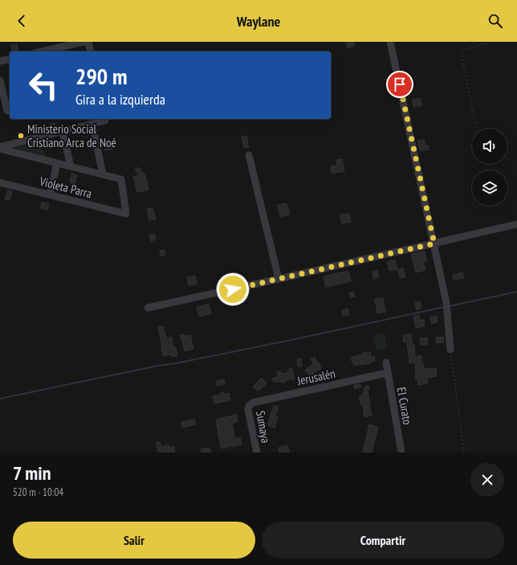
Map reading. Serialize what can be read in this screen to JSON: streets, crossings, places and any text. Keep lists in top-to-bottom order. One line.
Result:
{"streets":{"street":["Violeta Parra","Jerusalén","El Curato","Sumaya"]},"crossings":[["Jerusalén","El Curato"],["Jerusalén","Sumaya"]],"places":["Ministerio Social Cristiano Arca de Noé"],"page":{"header":"Waylane","turn":["290 m","Gira a la izquierda"],"heading":["7 min","520 m · 10:04"],"buttons":["Salir","Compartir"]}}
